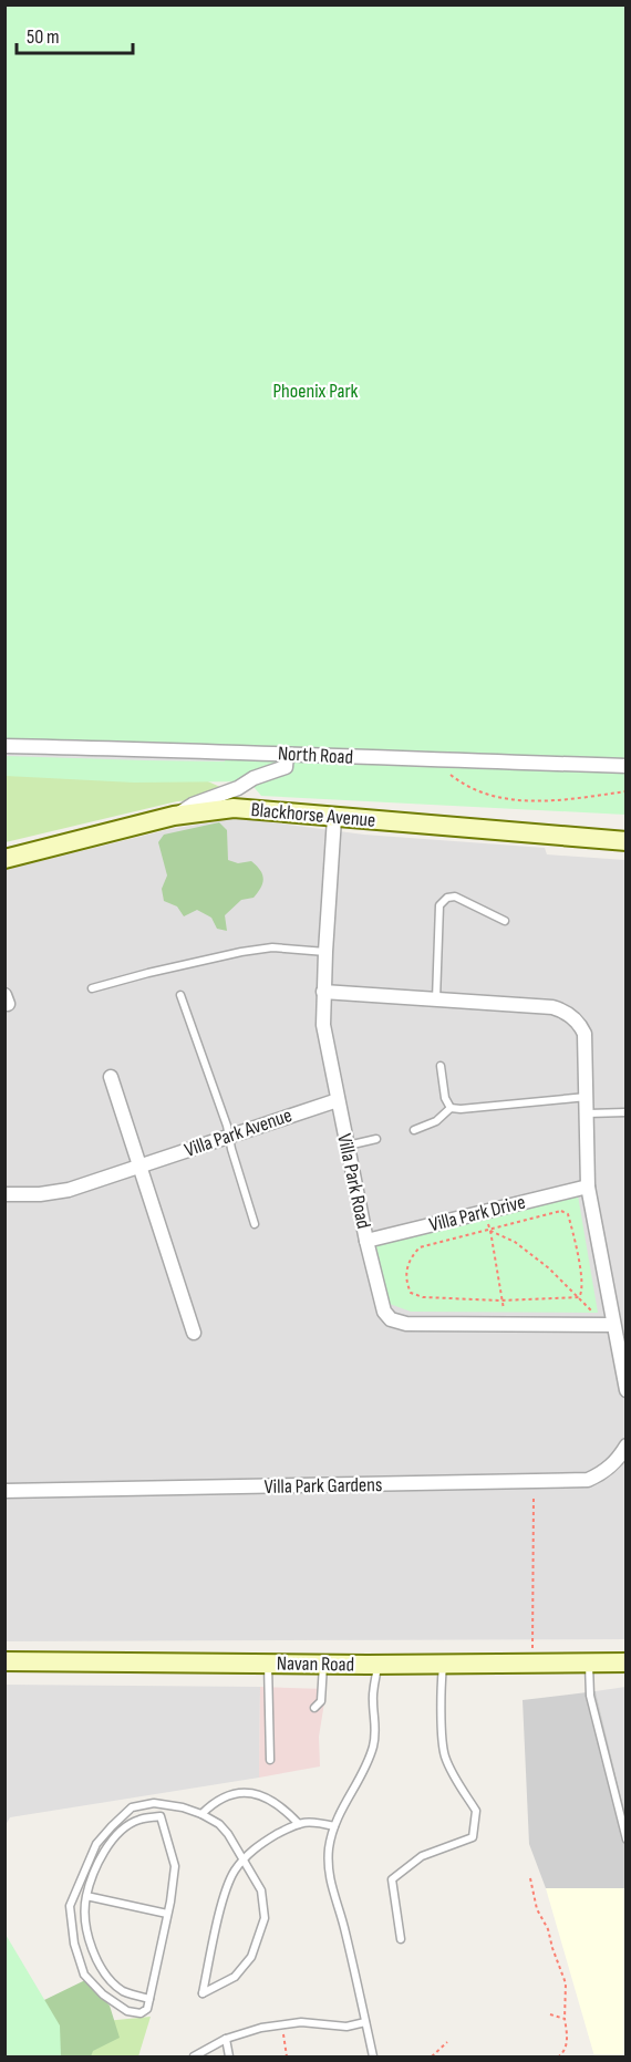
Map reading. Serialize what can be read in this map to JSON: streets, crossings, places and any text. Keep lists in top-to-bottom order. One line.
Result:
{"streets":{"main road":["Blackhorse Avenue","Navan Road"],"street":["North Road","Villa Park Avenue","Villa Park Road","Villa Park Drive","Villa Park Gardens"]},"crossings":[["Blackhorse Avenue","Villa Park Road"],["Villa Park Avenue","Villa Park Road"],["Villa Park Road","Villa Park Drive"]],"parks":["Phoenix Park"],"scale_bar":"50 m"}
